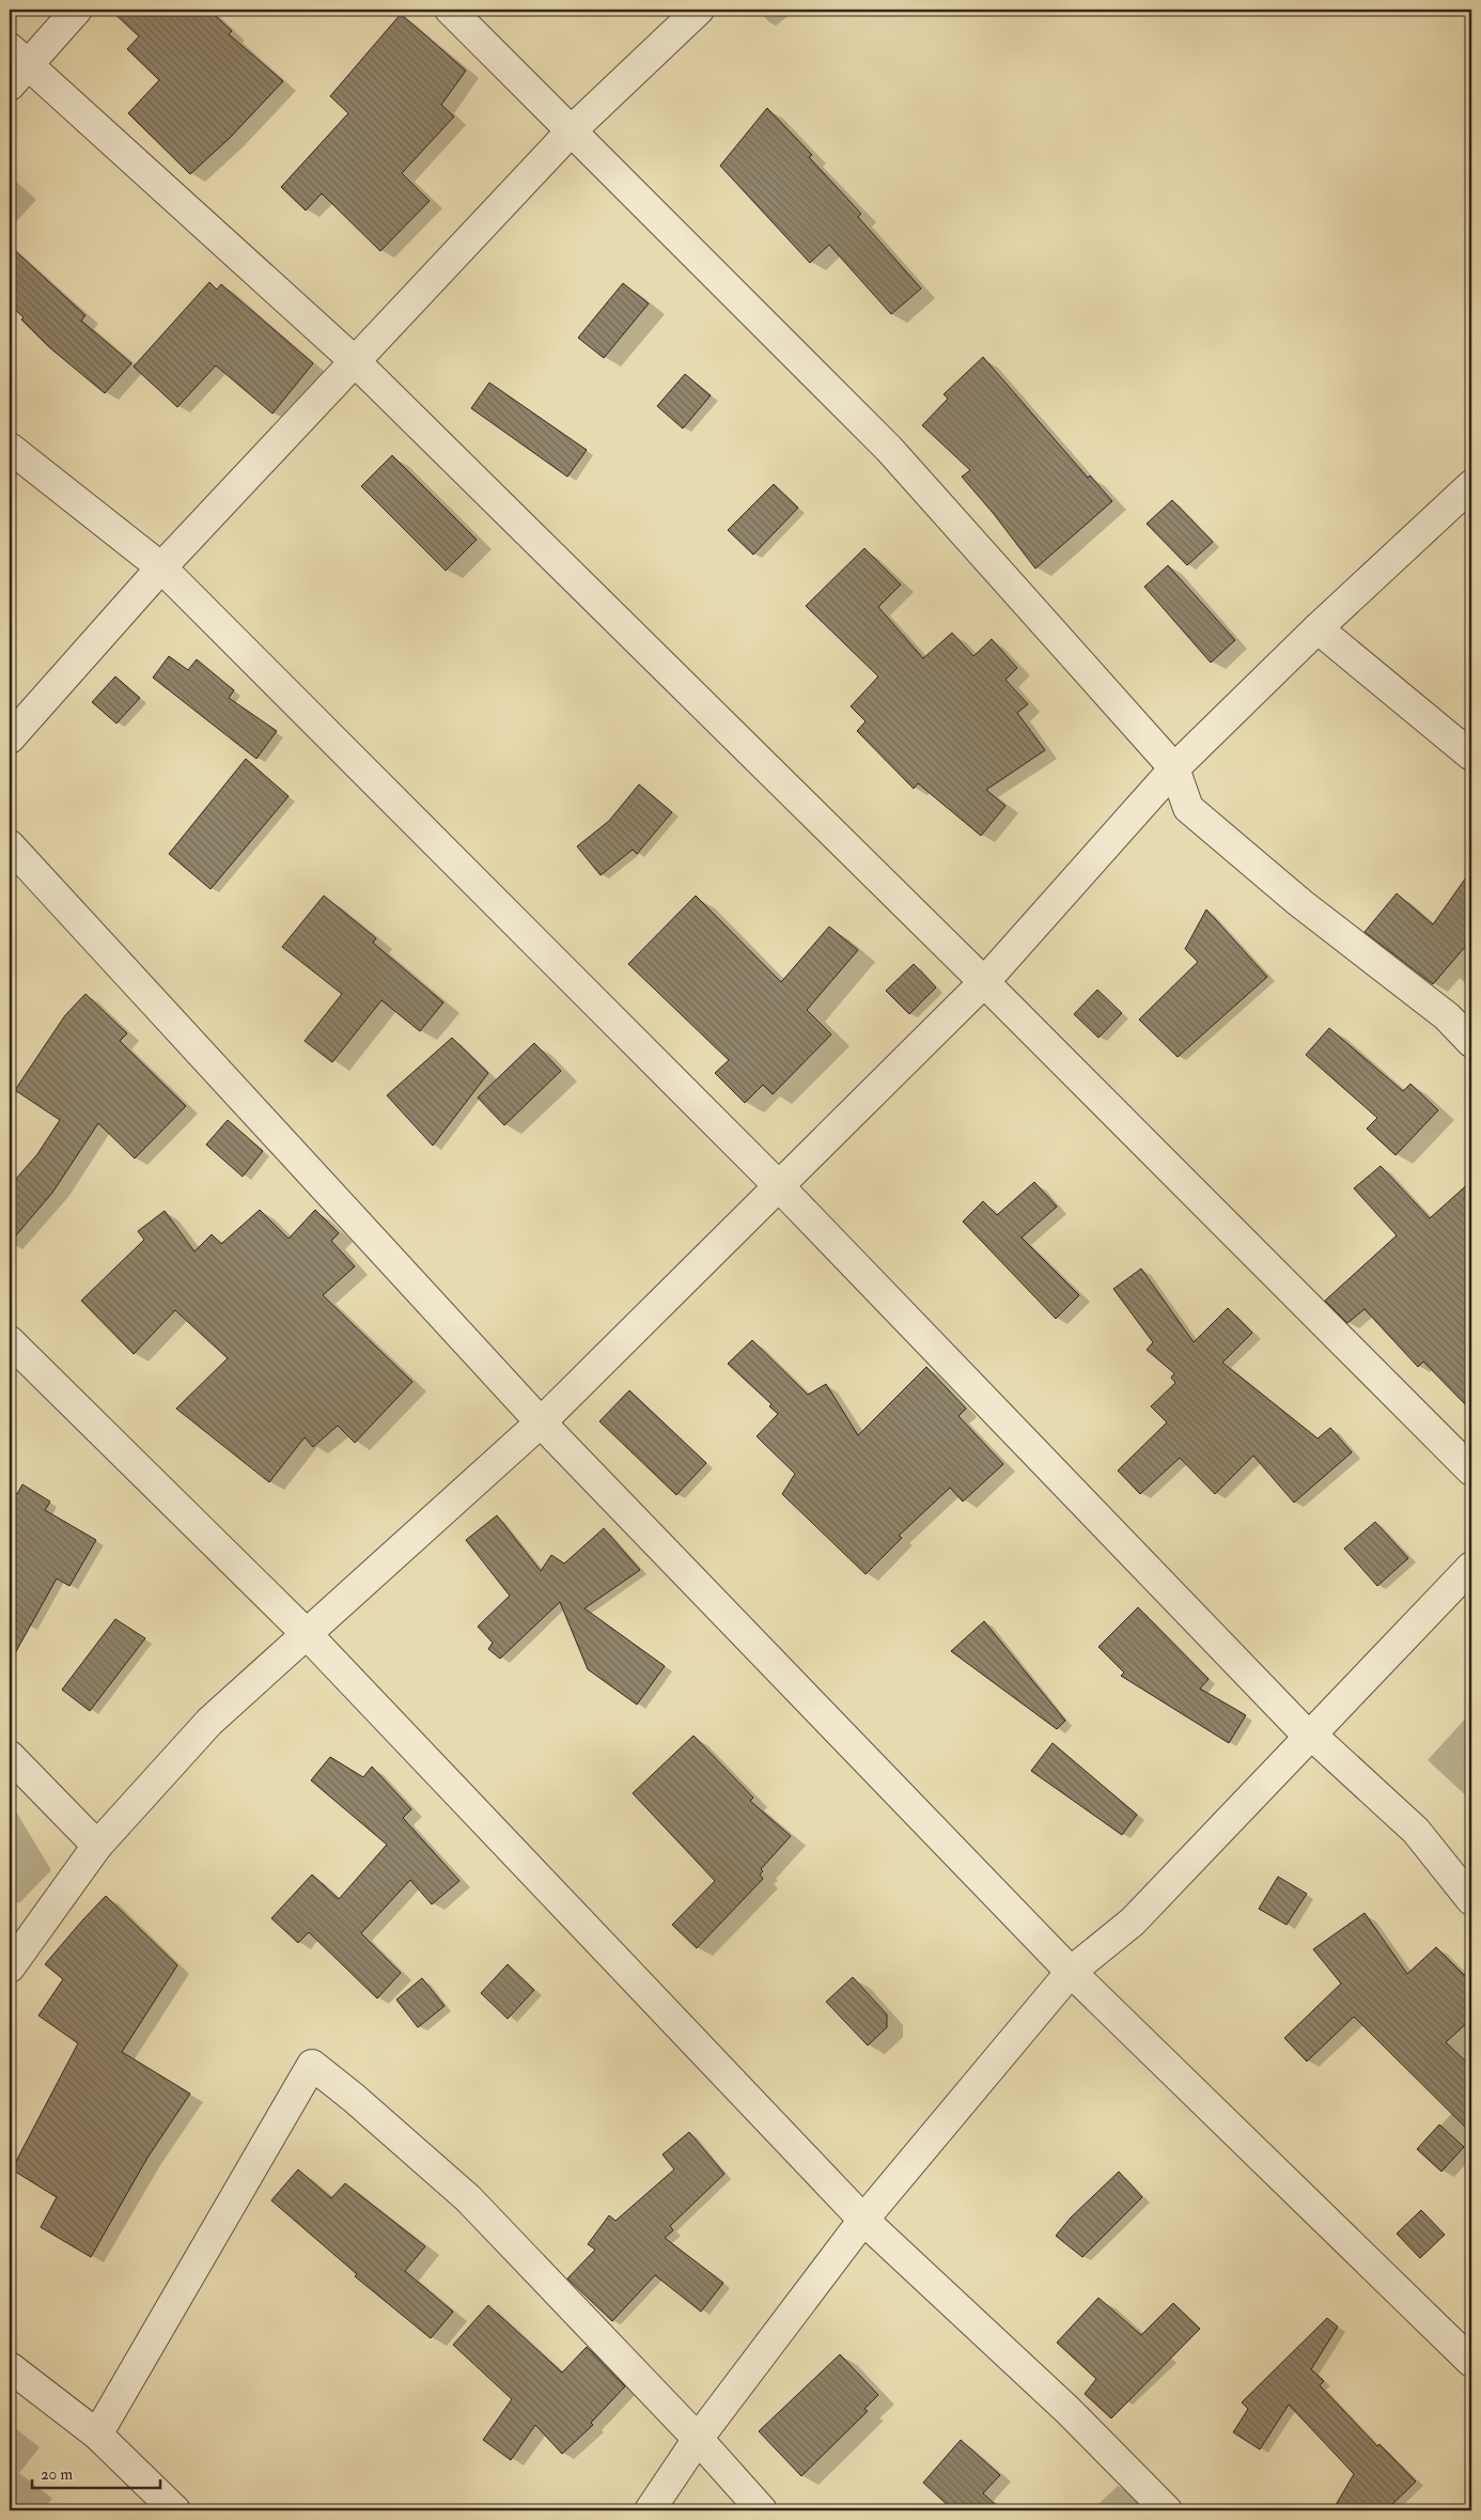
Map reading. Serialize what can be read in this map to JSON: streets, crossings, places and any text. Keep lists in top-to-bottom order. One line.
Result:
{"scale_bar":"20 m"}
